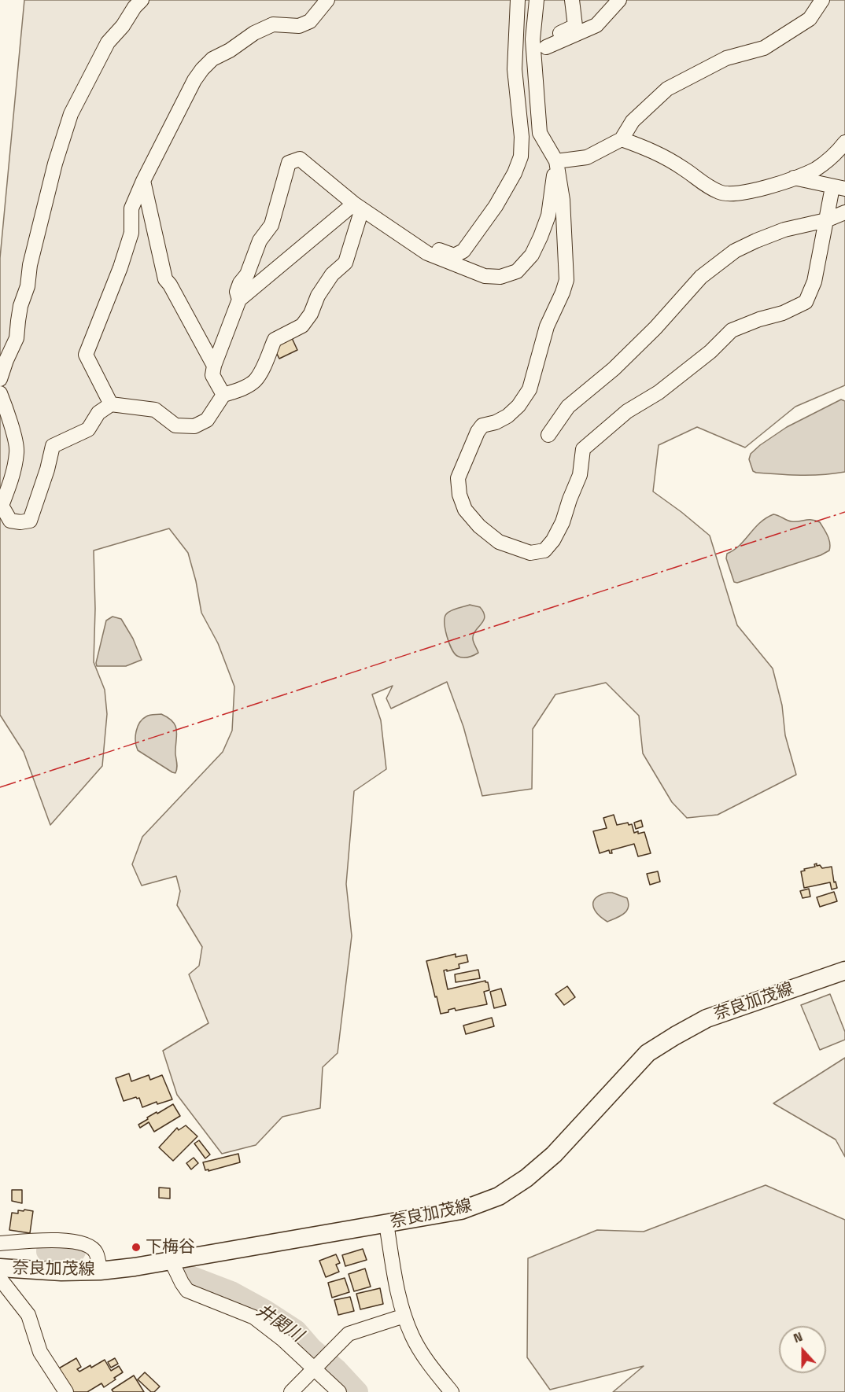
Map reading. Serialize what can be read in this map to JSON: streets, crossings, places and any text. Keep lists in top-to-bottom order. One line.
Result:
{"streets":{"main road":["奈良加茂線"]},"water":["井関川"],"places":["下梅谷"],"north":"top"}
